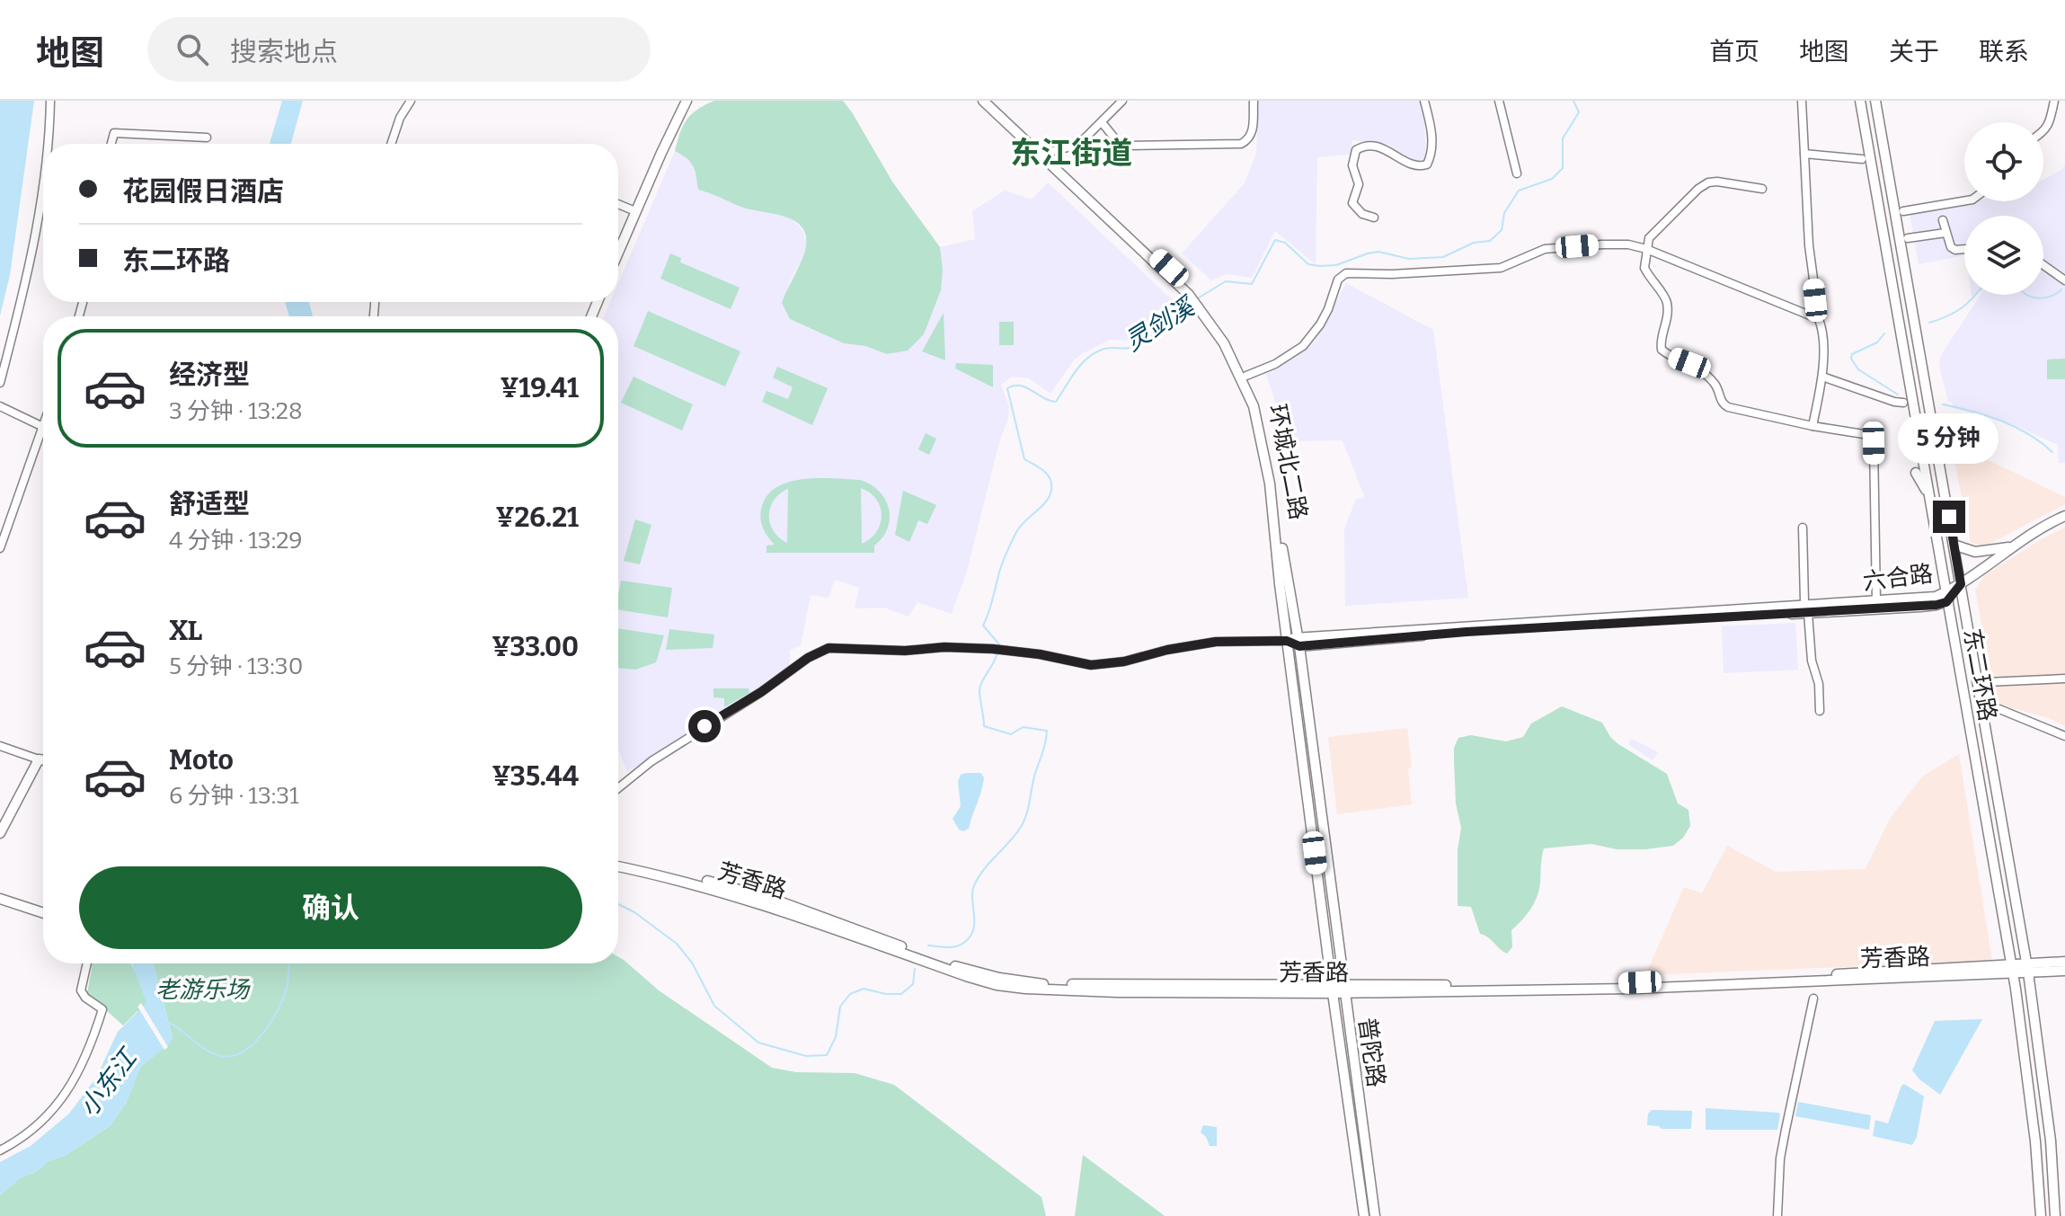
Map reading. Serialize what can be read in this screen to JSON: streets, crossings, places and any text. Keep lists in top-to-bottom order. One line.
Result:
{"streets":{"main road":["环城北二路","六合路","东二环路","芳香路","普陀路"]},"crossings":[["环城北二路","六合路"],["环城北二路","普陀路"],["六合路","东二环路"],["六合路","普陀路"],["东二环路","芳香路"],["芳香路","普陀路"]],"districts":["东江街道"],"water":["灵剑溪","小东江"],"parks":["老游乐场"],"page":{"header":"地图","search":"搜索地点","nav":["首页","地图","关于","联系"],"banner":["花园假日酒店","东二环路"],"list":[{"name":"经济型","note":"3 分钟 · 13:28","value":"¥19.41"},{"name":"舒适型","note":"4 分钟 · 13:29","value":"¥26.21"},{"name":"XL","note":"5 分钟 · 13:30","value":"¥33.00"},{"name":"Moto","note":"6 分钟 · 13:31","value":"¥35.44"}],"bubble":"5 分钟","buttons":"确认"}}
